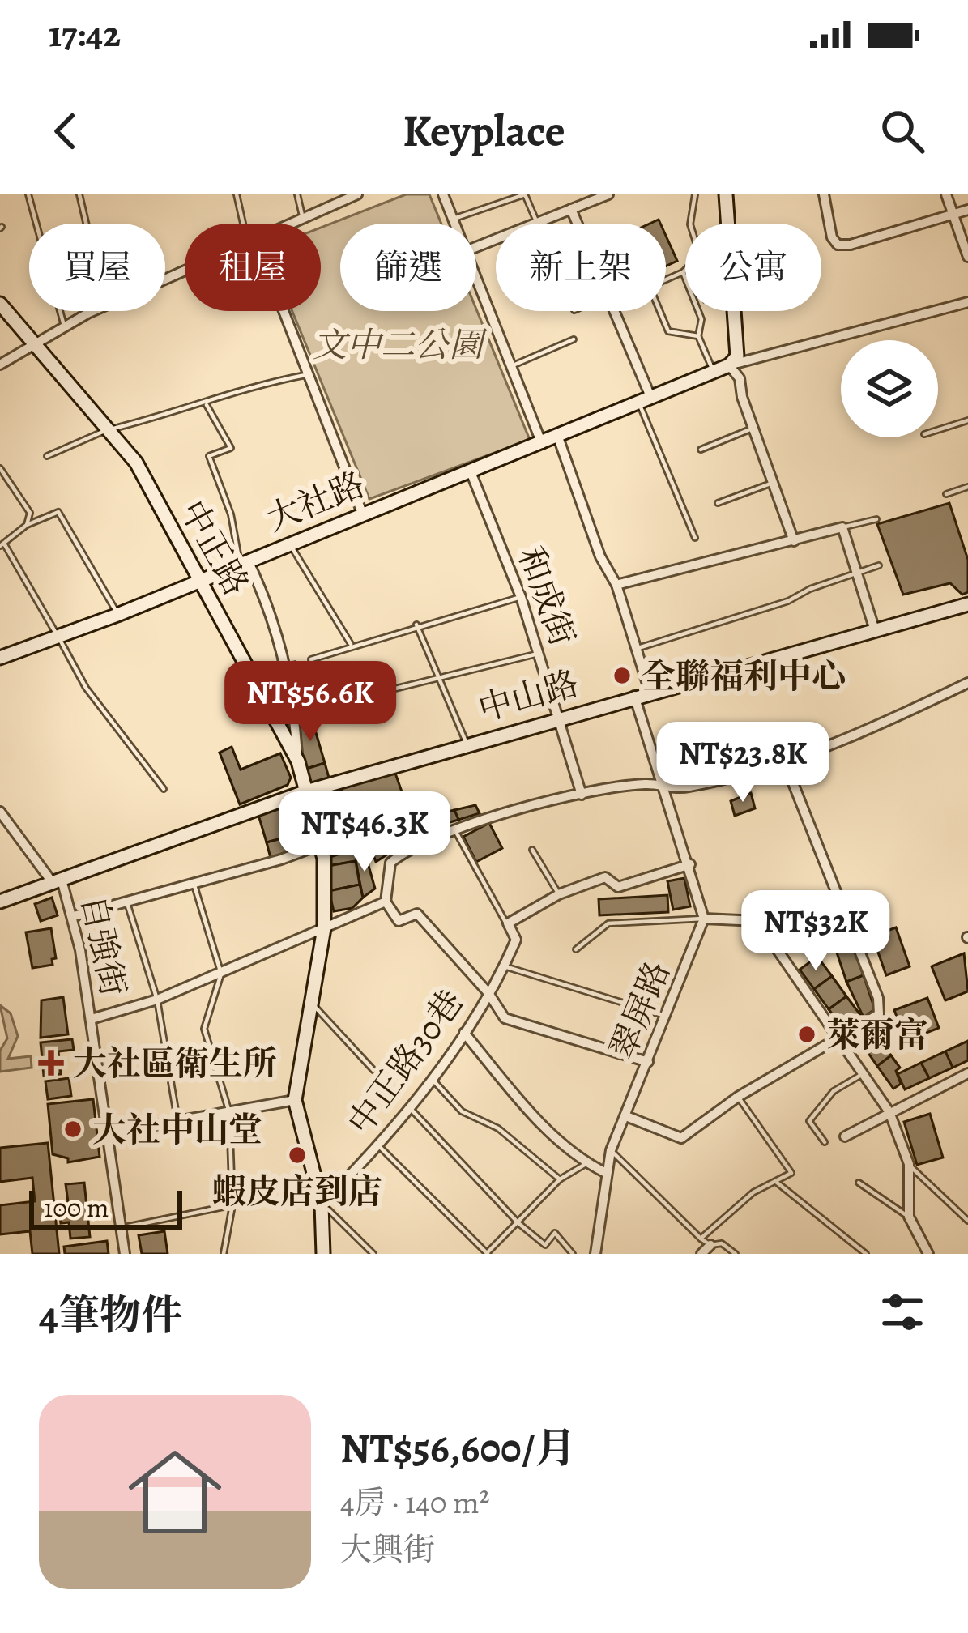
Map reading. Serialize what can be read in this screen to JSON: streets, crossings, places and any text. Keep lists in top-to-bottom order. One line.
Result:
{"streets":{"main road":["大社路","中正路","中山路"],"street":["和成街","自強街","翠屏路","中正路30巷"]},"crossings":[["大社路","中正路"],["大社路","和成街"],["中正路","中山路"],["中正路","中正路30巷"],["和成街","中山路"],["中山路","自強街"]],"parks":["文中二公園"],"places":{"other":["全聯福利中心","萊爾富","大社中山堂","蝦皮店到店"],"health":["大社區衛生所"]},"scale_bar":"100 m","page":{"status":"17:42","header":"Keyplace","chip":["買屋","租屋","篩選","新上架","公寓"],"price":["NT$56.6K","NT$23.8K","NT$46.3K","NT$32K"],"scale":"100 m","heading":"4筆物件","list":[{"name":"NT$56,600/月","note":"4房 · 140 m² · 大興街"}]}}
